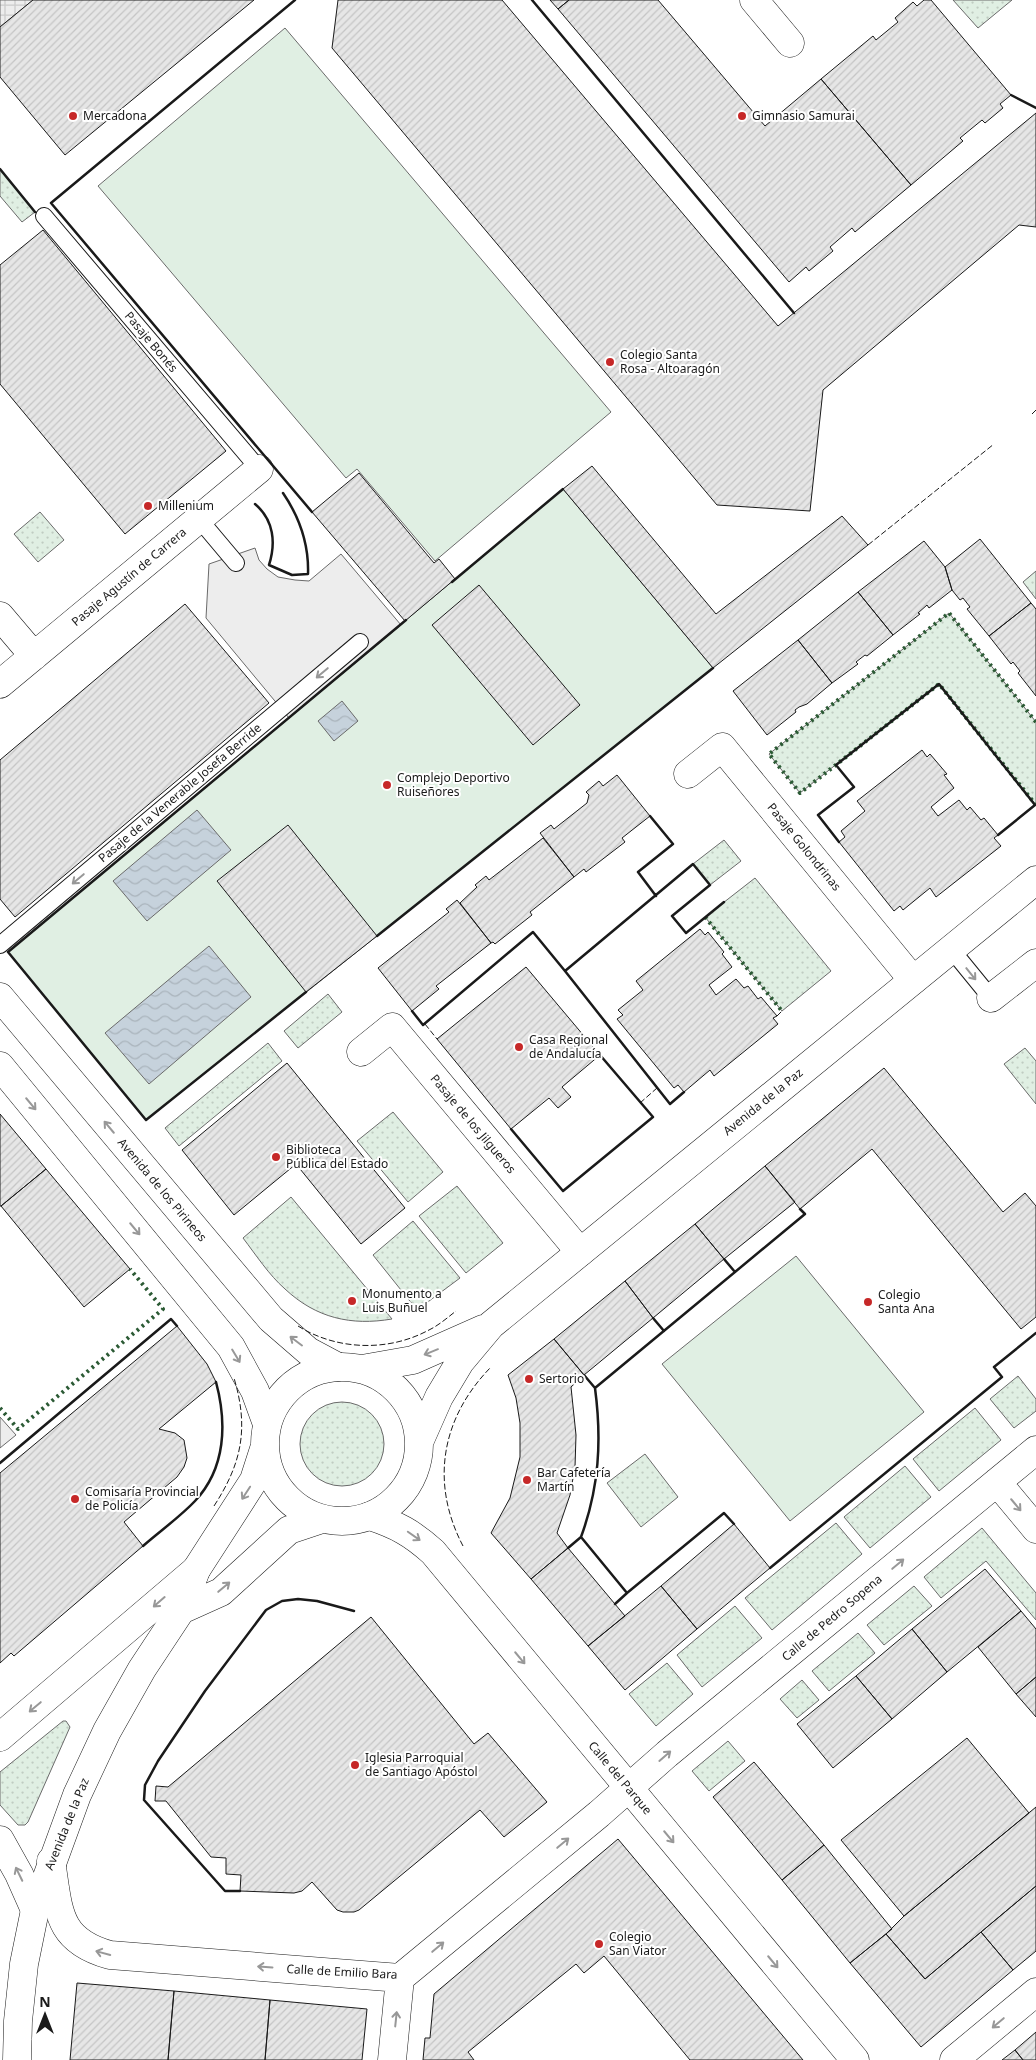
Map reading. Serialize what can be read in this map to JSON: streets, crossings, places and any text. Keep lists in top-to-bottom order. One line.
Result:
{"streets":{"main road":["Pasaje Agustín de Carrera","Pasaje Golondrinas","Avenida de la Paz","Pasaje de los Jilgueros","Avenida de los Pirineos","Calle de Pedro Sopena","Calle del Parque","Calle de Emilio Bara"],"lane":["Pasaje Bonés","Pasaje de la Venerable Josefa Berride"]},"crossings":[["Pasaje Bonés","Pasaje Agustín de Carrera"],["Pasaje Golondrinas","Avenida de la Paz"],["Avenida de la Paz","Pasaje de los Jilgueros"],["Avenida de la Paz","Avenida de los Pirineos"],["Avenida de la Paz","Calle del Parque"],["Avenida de la Paz","Calle de Emilio Bara"],["Avenida de los Pirineos","Calle del Parque"],["Calle de Pedro Sopena","Calle del Parque"],["Calle de Pedro Sopena","Calle de Emilio Bara"],["Calle del Parque","Calle de Emilio Bara"]],"one_way":["Pasaje de la Venerable Josefa Berride","Calle de Pedro Sopena","Calle del Parque"],"places":["Mercadona","Gimnasio Samurai","Colegio Santa Rosa - Altoaragón","Millenium","Complejo Deportivo Ruiseñores","Casa Regional de Andalucía","Biblioteca Pública del Estado","Monumento a Luis Buñuel","Colegio Santa Ana","Sertorio","Bar Cafetería Martín","Comisaría Provincial de Policía","Iglesia Parroquial de Santiago Apóstol","Colegio San Viator"],"north":"top"}
